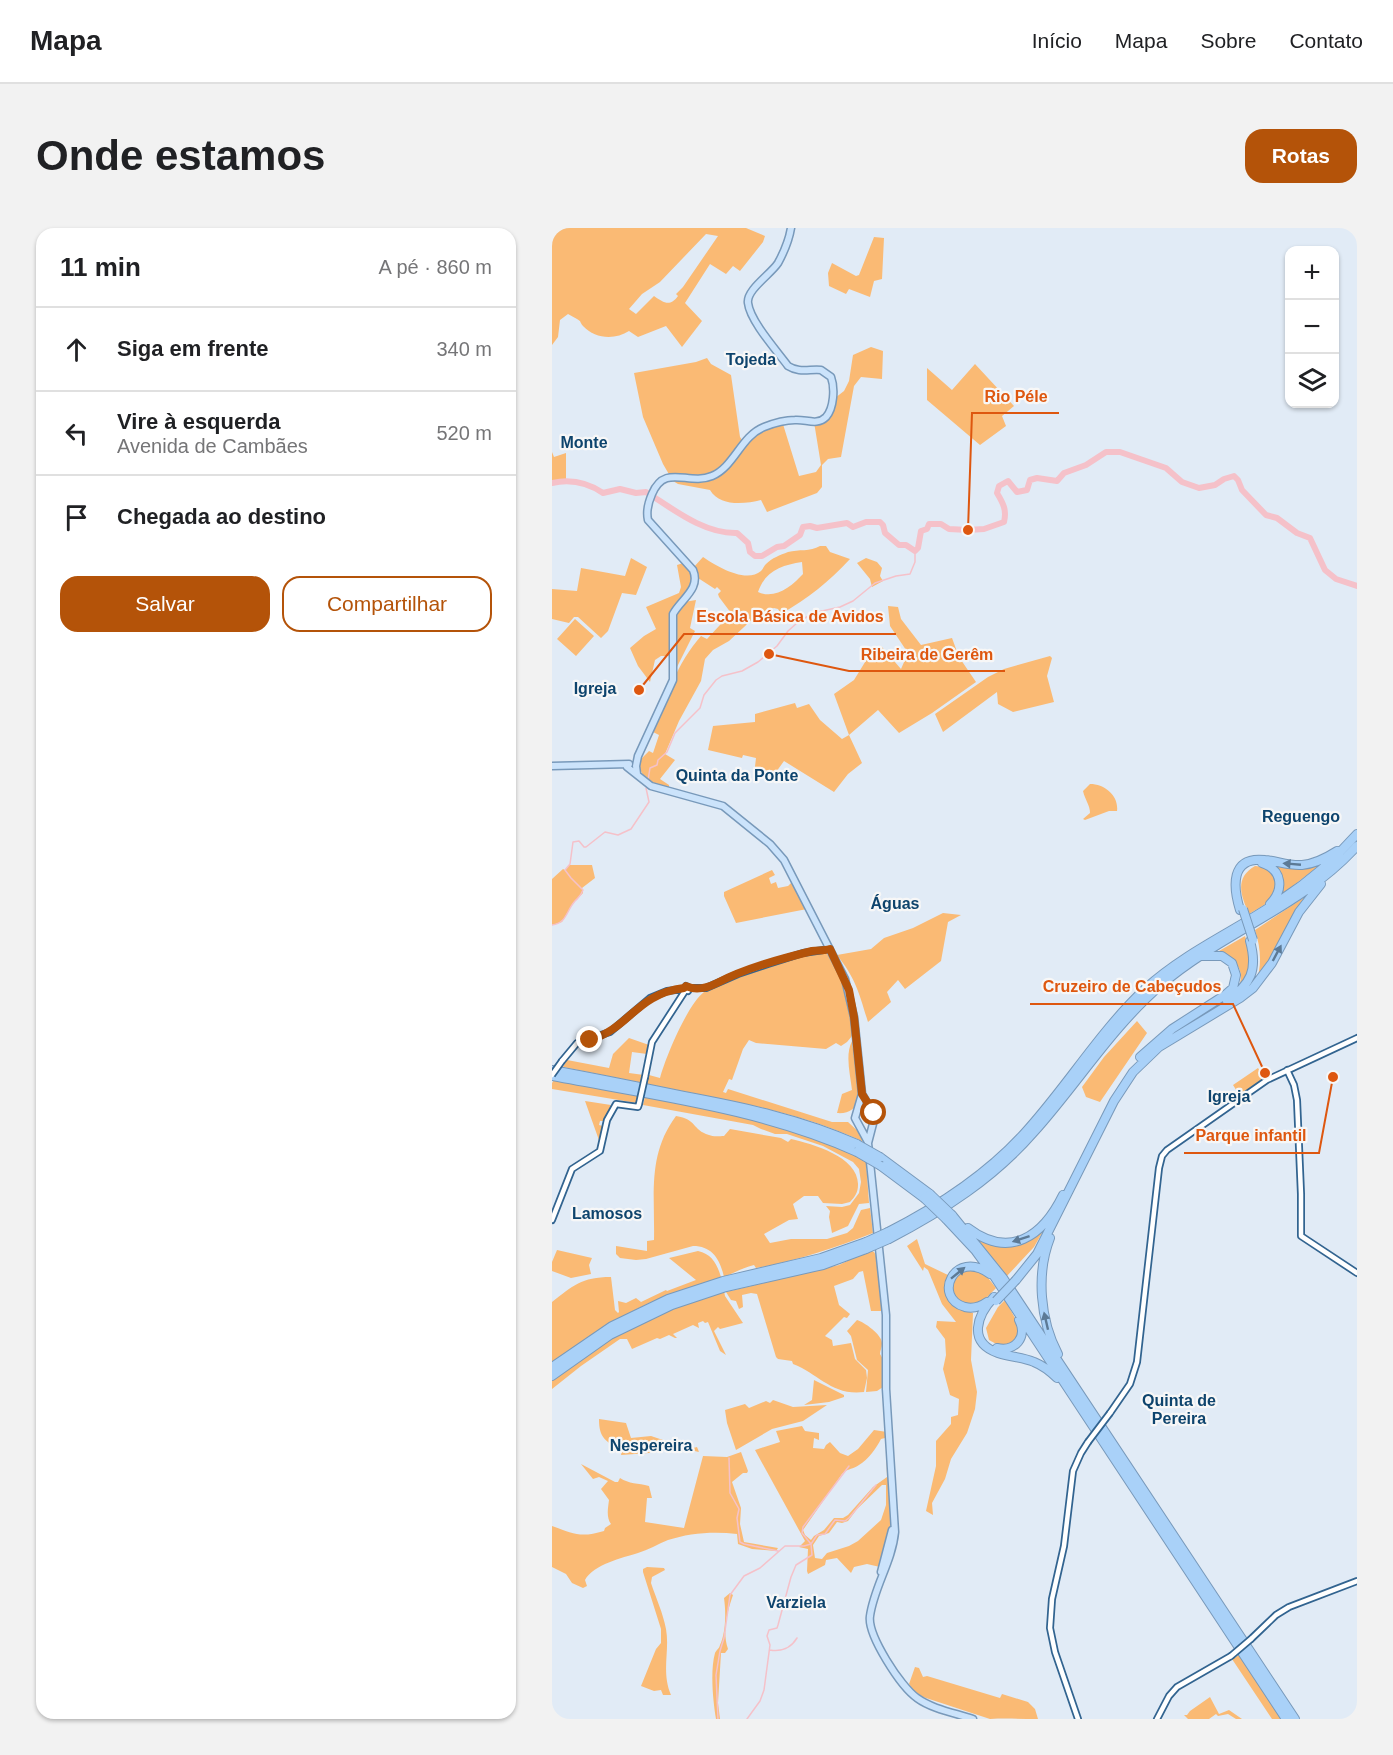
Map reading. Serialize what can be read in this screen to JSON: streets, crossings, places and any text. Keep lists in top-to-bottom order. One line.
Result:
{"districts":["Tojeda","Monte","Igreja","Quinta da Ponte","Reguengo","Águas","Igreja","Lamosos","Quinta de Pereira","Nespereira","Varziela"],"places":["Rio Péle","Ribeira de Gerêm","Escola Básica de Avidos","Cruzeiro de Cabeçudos","Parque infantil"],"page":{"header":"Mapa","nav":["Início","Mapa","Sobre","Contato"],"buttons":["Rotas",["Salvar","Compartilhar"]],"title":"Onde estamos","heading":["11 min","A pé · 860 m"],"map_buttons":["+","−"],"list":[["Siga em frente","340 m"],["Vire à esquerda","Avenida de Cambães","520 m"],"Chegada ao destino"]}}
